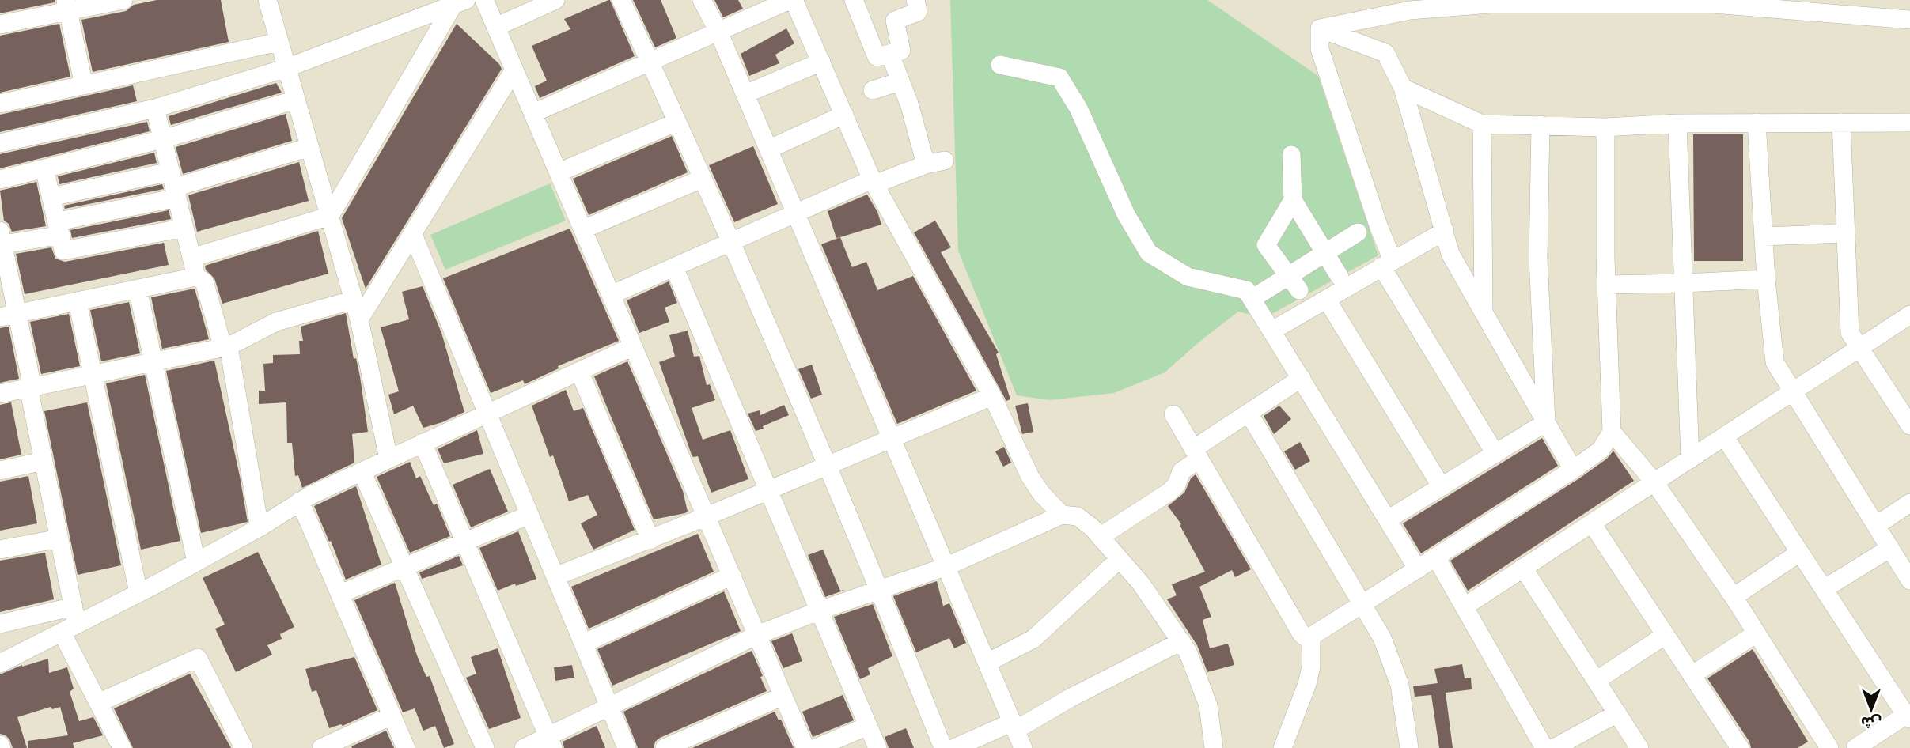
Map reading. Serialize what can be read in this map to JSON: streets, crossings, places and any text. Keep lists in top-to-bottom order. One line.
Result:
{"north":"bottom"}
